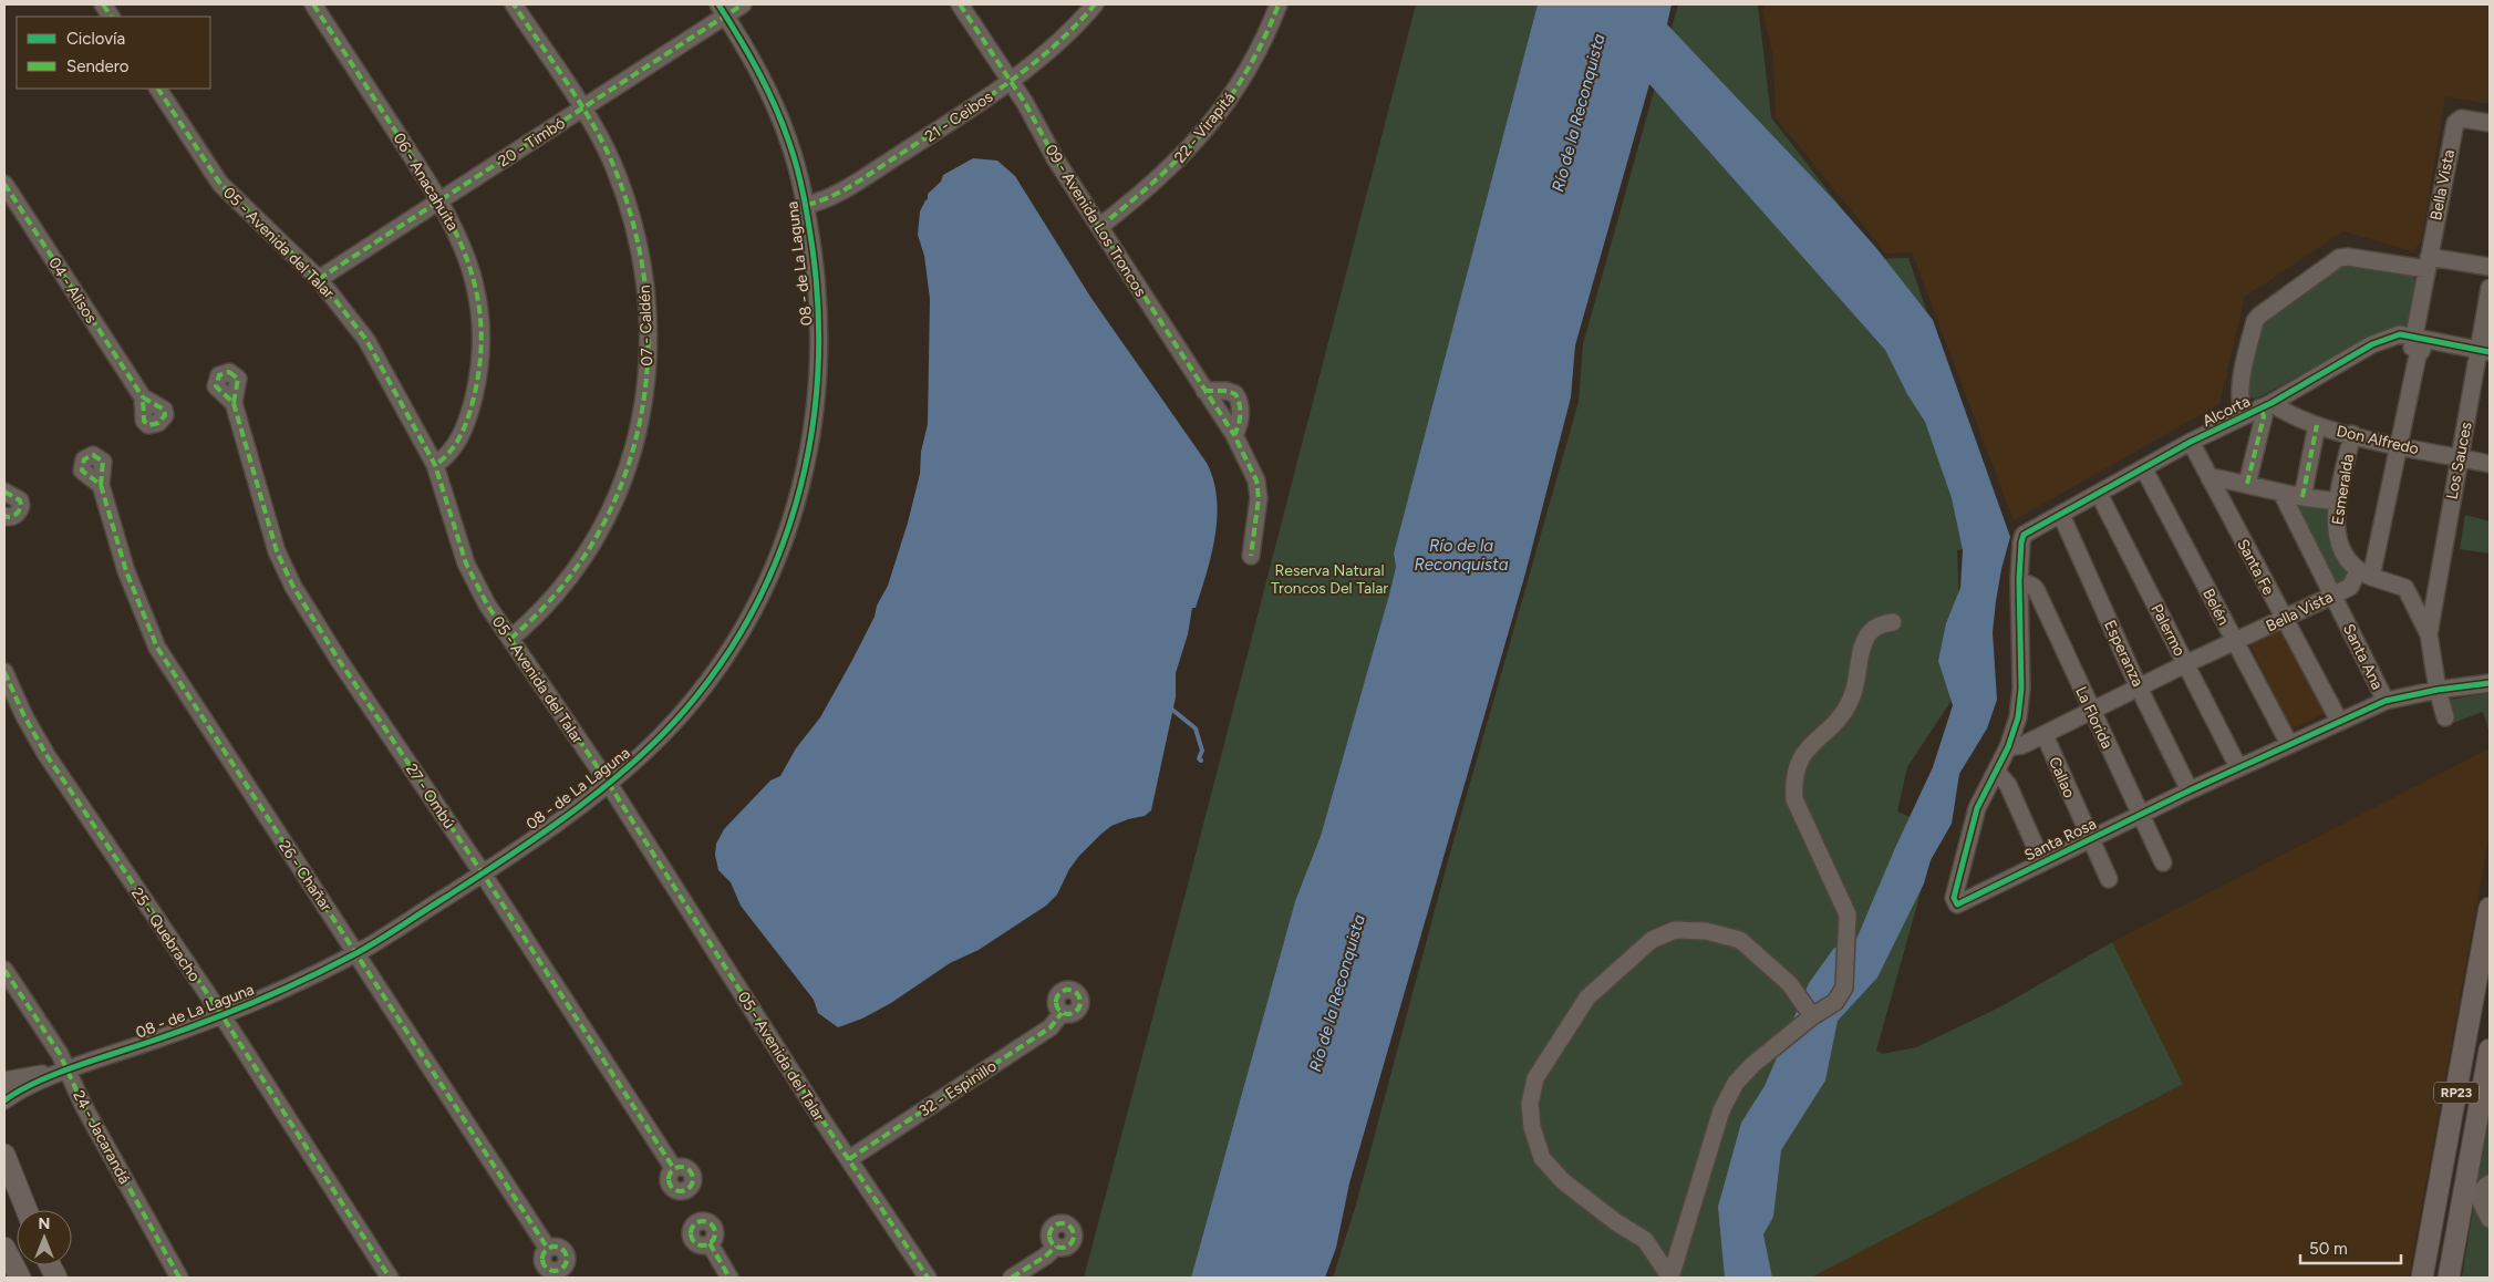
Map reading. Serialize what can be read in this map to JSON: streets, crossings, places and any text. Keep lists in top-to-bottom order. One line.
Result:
{"streets":{"main road":["RP23"],"street":["21 - Ceibos","22 - Virapitá","20 - Timbó","06 - Anacahuita","Bella Vista","09 - Avenida Los Troncos","05 - Avenida del Talar","08 - de La Laguna","04 - Alisos","07 - Caldén","Alcorta","Don Alfredo","Los Sauces","Esmeralda","Santa Fe","Belén","Palermo","Esperanza","Santa Ana","La Florida","Callao","27 - Ombú","Santa Rosa","26 - Chañar","25 - Quebracho","32 - Espinillo","24 - Jacarandá"]},"crossings":[["21 - Ceibos","09 - Avenida Los Troncos"],["21 - Ceibos","08 - de La Laguna"],["22 - Virapitá","09 - Avenida Los Troncos"],["20 - Timbó","06 - Anacahuita"],["20 - Timbó","05 - Avenida del Talar"],["20 - Timbó","08 - de La Laguna"],["20 - Timbó","07 - Caldén"],["06 - Anacahuita","05 - Avenida del Talar"],["Bella Vista","Alcorta"],["Bella Vista","Don Alfredo"],["Bella Vista","Esmeralda"],["Bella Vista","Santa Fe"],["Bella Vista","Belén"],["Bella Vista","Palermo"],["Bella Vista","Esperanza"],["Bella Vista","Santa Ana"],["Bella Vista","La Florida"],["Bella Vista","Callao"],["Bella Vista","Santa Rosa"],["05 - Avenida del Talar","08 - de La Laguna"],["05 - Avenida del Talar","07 - Caldén"],["05 - Avenida del Talar","32 - Espinillo"],["08 - de La Laguna","27 - Ombú"],["08 - de La Laguna","26 - Chañar"],["08 - de La Laguna","25 - Quebracho"],["08 - de La Laguna","24 - Jacarandá"],["Alcorta","Don Alfredo"],["Alcorta","Los Sauces"],["Alcorta","Santa Fe"],["Alcorta","Belén"],["Alcorta","Palermo"],["Alcorta","Esperanza"],["Alcorta","La Florida"],["Alcorta","Santa Rosa"],["Don Alfredo","Los Sauces"],["Don Alfredo","Esmeralda"],["Los Sauces","Santa Rosa"],["Santa Fe","Santa Rosa"],["Belén","Santa Rosa"],["Palermo","Santa Rosa"],["Esperanza","Santa Rosa"],["Santa Ana","Santa Rosa"],["La Florida","Santa Rosa"],["Callao","Santa Rosa"]],"water":["Río de la Reconquista"],"parks":["Reserva Natural Troncos Del Talar"],"legend":["Ciclovía","Sendero"],"scale_bar":"50 m","north":"top"}
